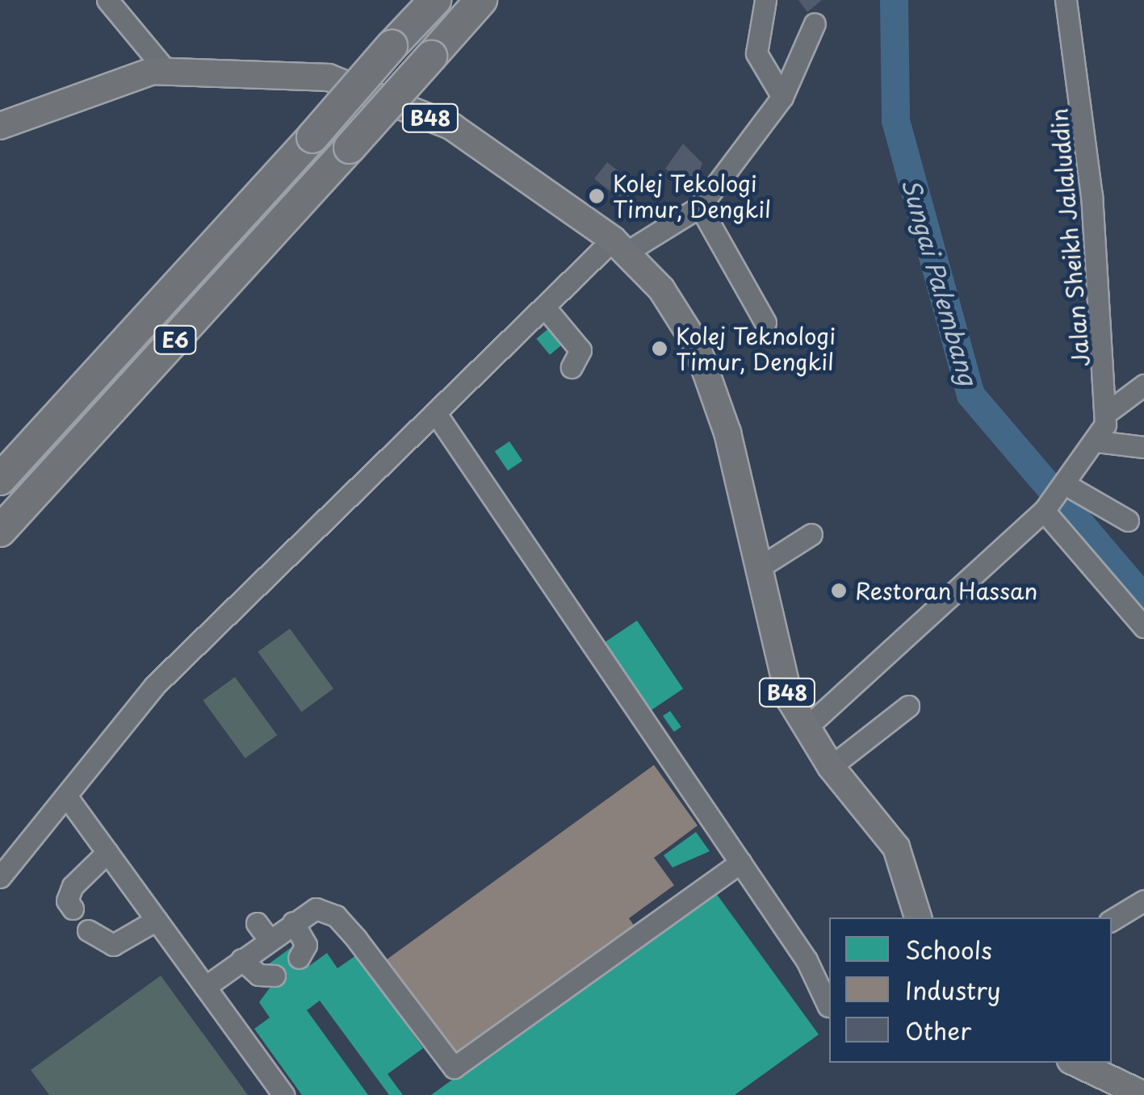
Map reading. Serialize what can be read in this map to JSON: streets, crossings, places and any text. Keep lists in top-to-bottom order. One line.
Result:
{"streets":{"highway":["E6"],"main road":["B48"],"street":["Jalan Sheikh Jalaluddin"]},"water":["Sungai Palembang"],"places":["Kolej Tekologi Timur, Dengkil","Kolej Teknologi Timur, Dengkil","Restoran Hassan"],"legend":["Schools","Industry","Other"]}
